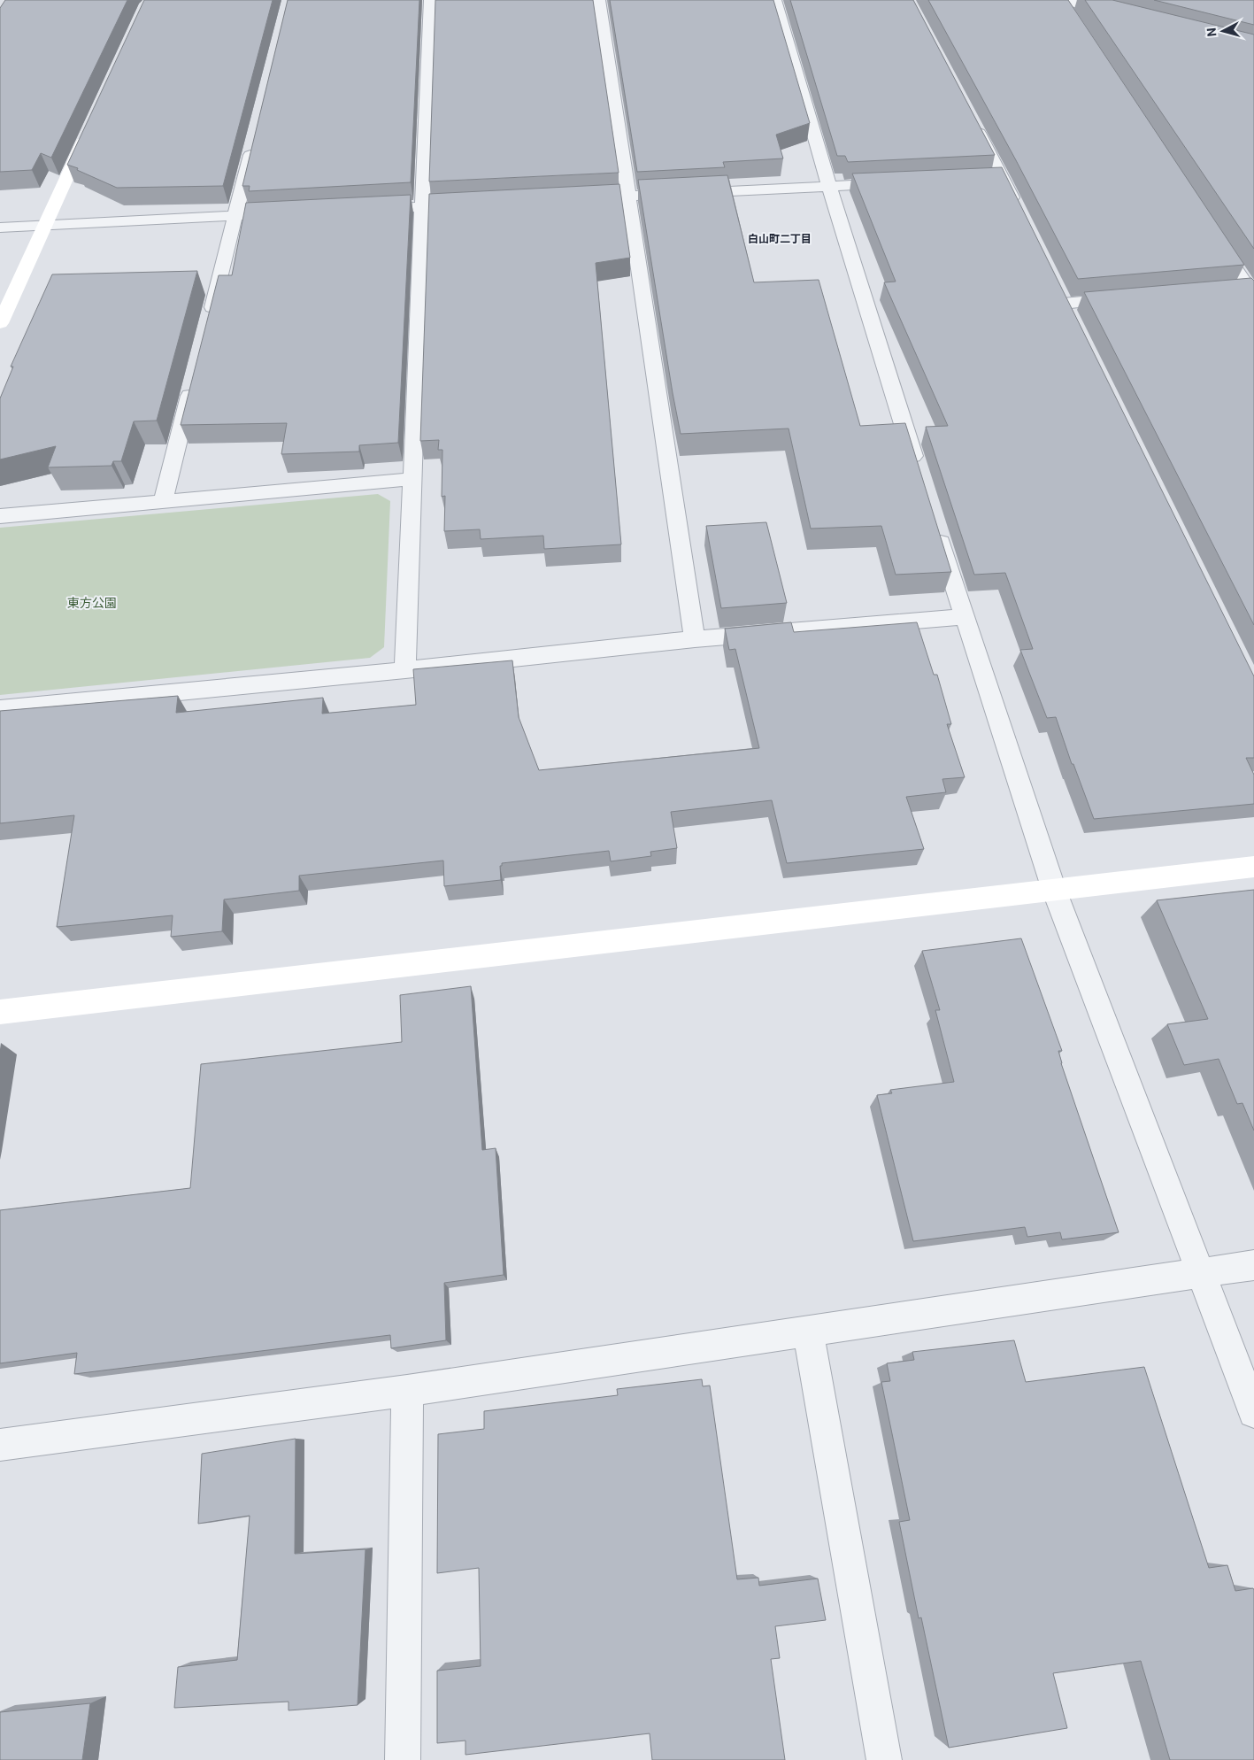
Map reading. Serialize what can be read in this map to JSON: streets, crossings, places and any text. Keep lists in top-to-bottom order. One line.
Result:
{"districts":["白山町二丁目"],"parks":["東方公園"],"north":"left"}
